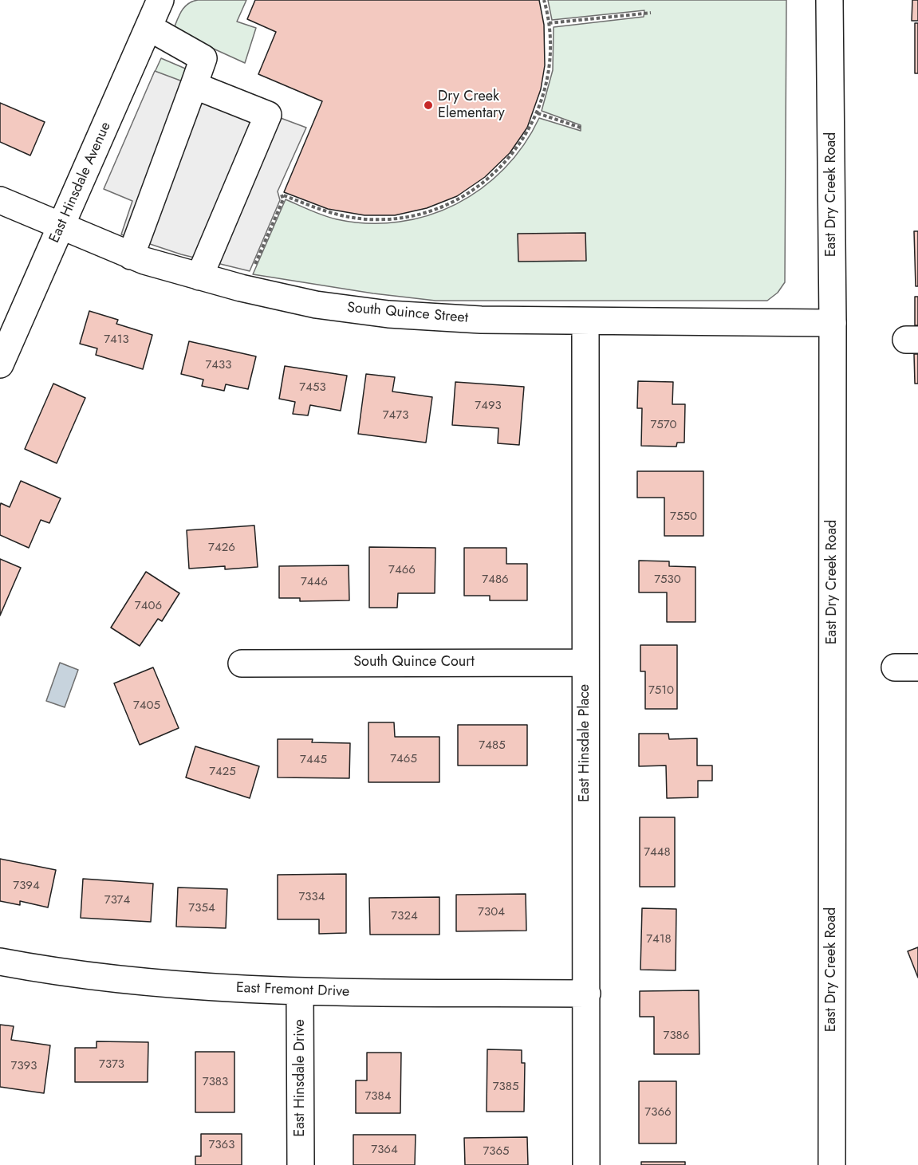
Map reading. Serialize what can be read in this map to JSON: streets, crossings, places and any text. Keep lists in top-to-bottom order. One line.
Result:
{"streets":{"street":["East Hinsdale Avenue","East Dry Creek Road","South Quince Street","South Quince Court","East Hinsdale Place","East Fremont Drive","East Hinsdale Drive"]},"crossings":[["East Hinsdale Avenue","South Quince Street"],["East Dry Creek Road","South Quince Street"],["South Quince Street","East Hinsdale Place"],["South Quince Court","East Hinsdale Place"],["East Hinsdale Place","East Fremont Drive"],["East Fremont Drive","East Hinsdale Drive"]],"places":["Dry Creek Elementary"],"house_numbers":["7413","7433","7453","7493","7473","7570","7550","7426","7466","7486","7530","7446","7406","7510","7405","7485","7465","7445","7425","7448","7394","7334","7374","7354","7304","7324","7418","7386","7373","7393","7383","7385","7384","7366","7363","7364","7365"]}
